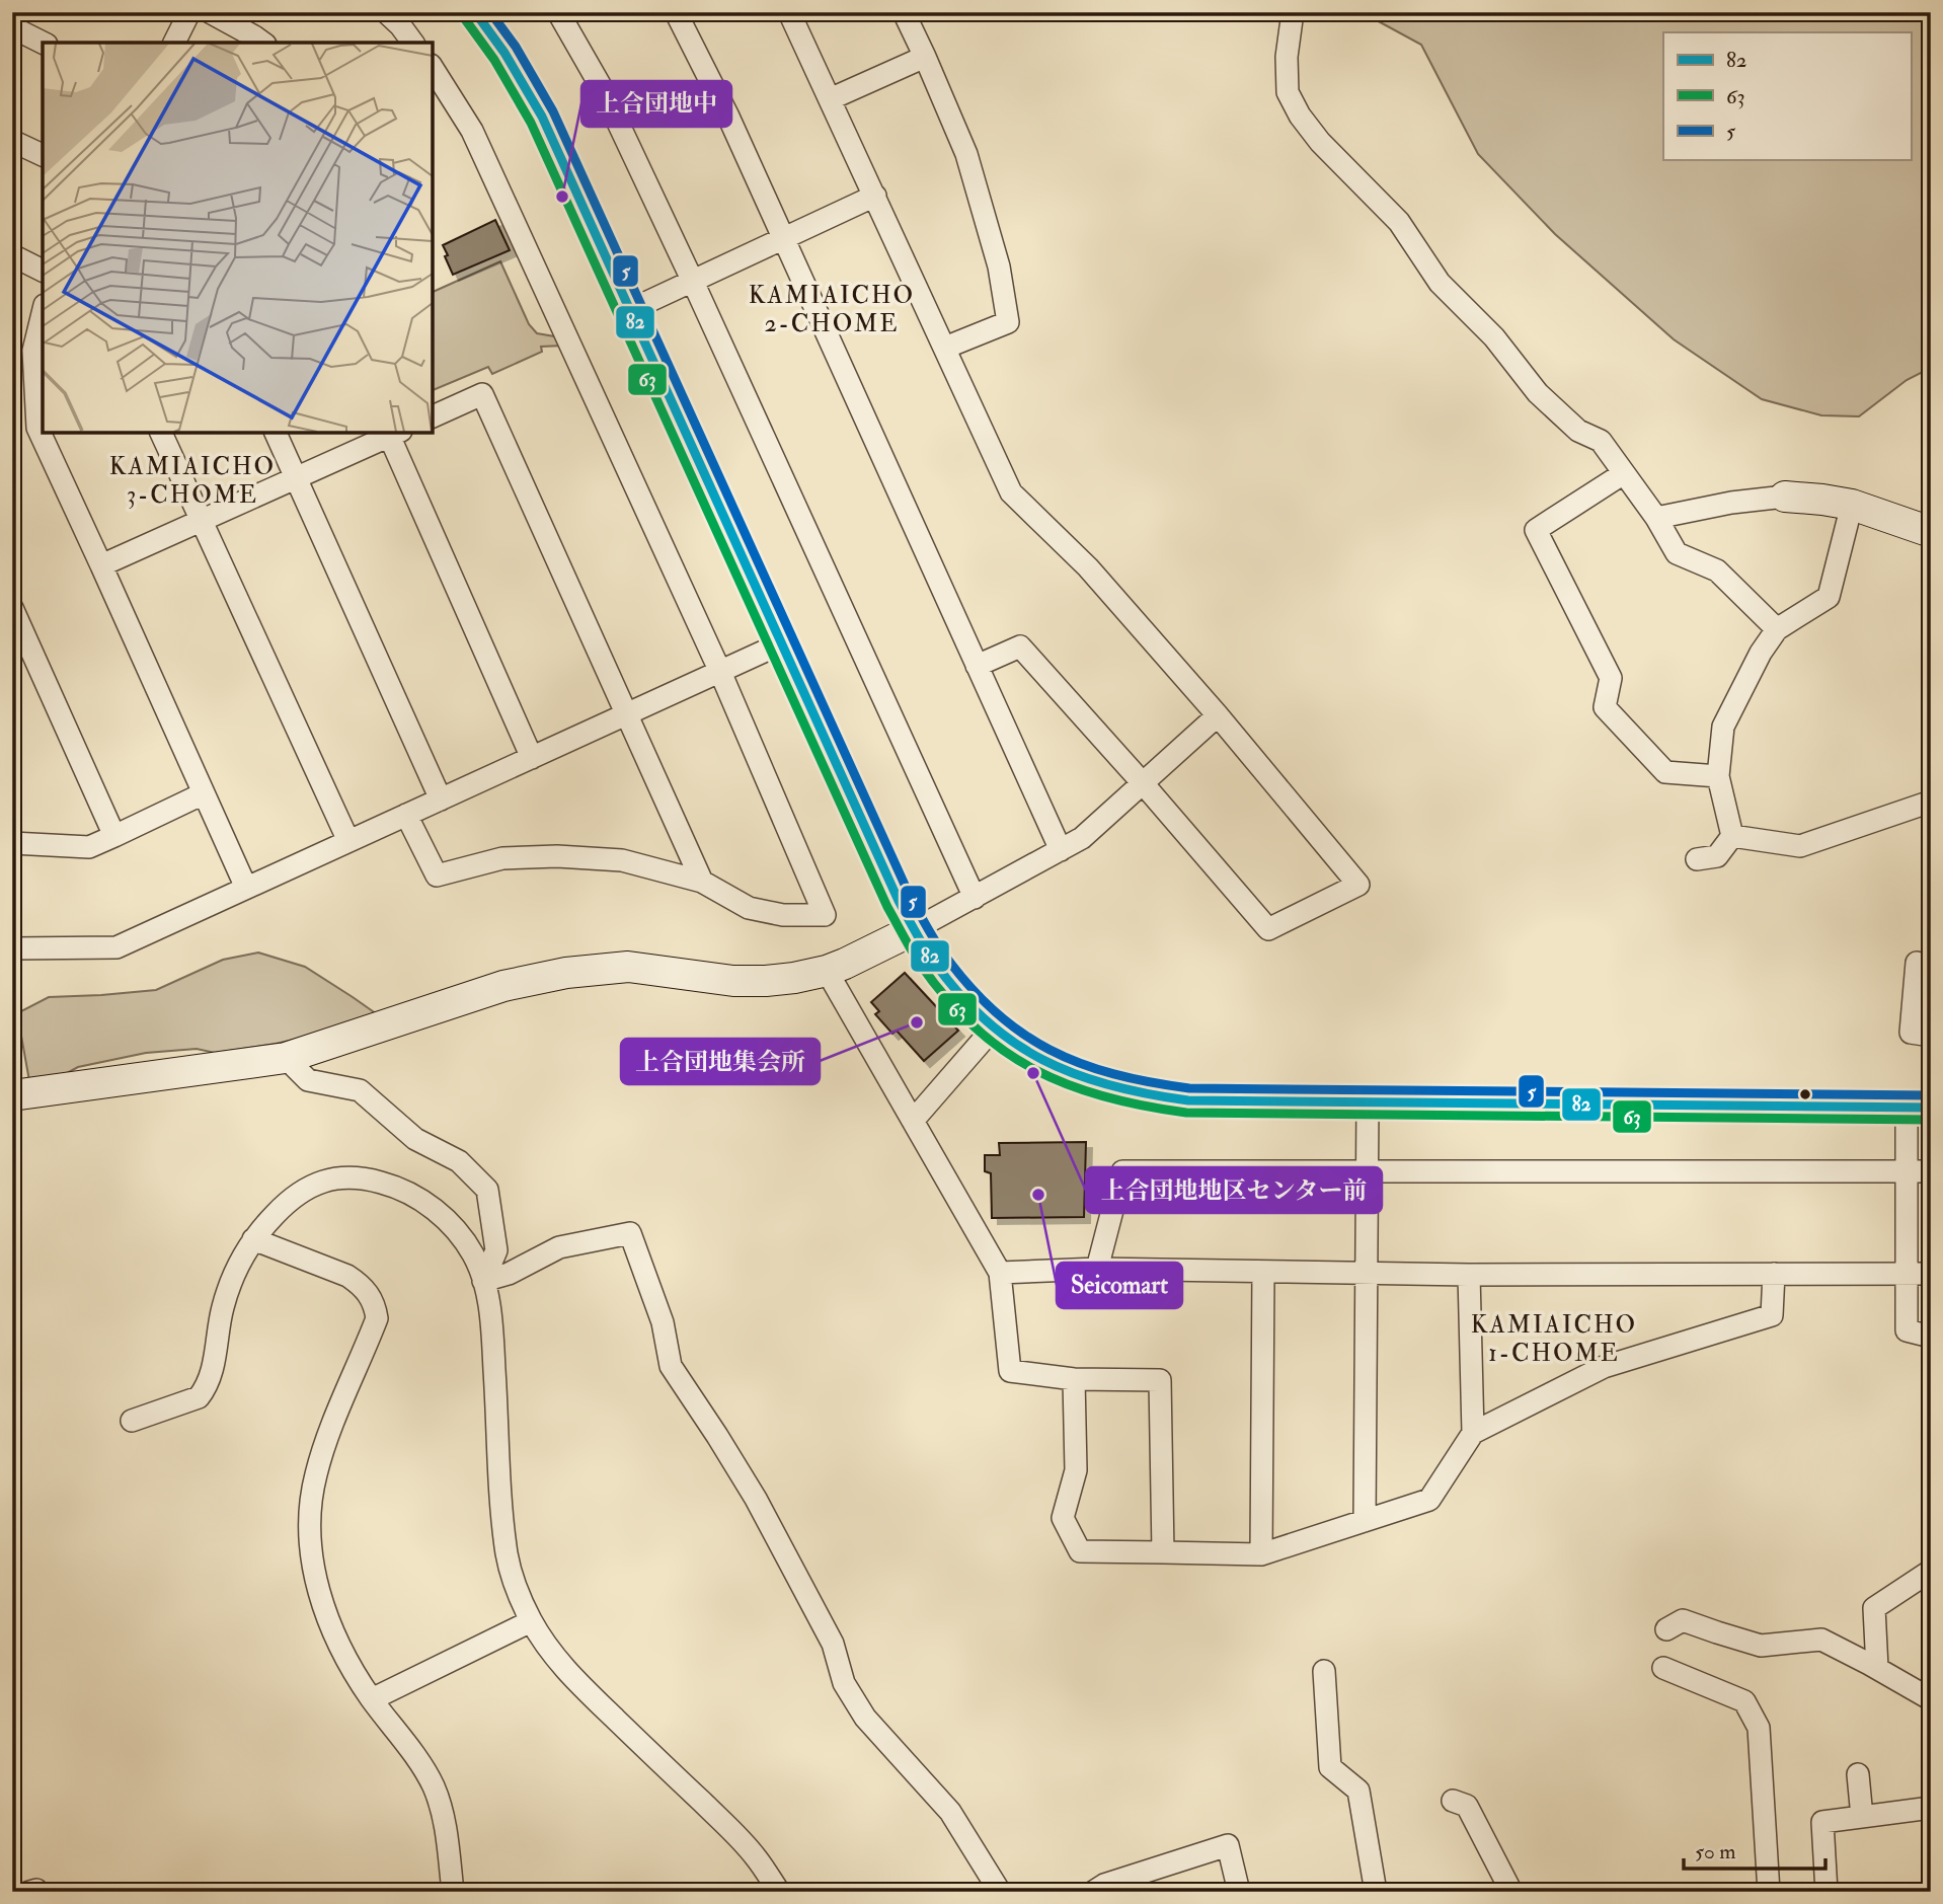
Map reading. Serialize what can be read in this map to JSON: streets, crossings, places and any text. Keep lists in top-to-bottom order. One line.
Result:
{"districts":["KAMIAICHO 2-CHOME","KAMIAICHO 3-CHOME","KAMIAICHO 1-CHOME"],"places":["上合団地中","上合団地集会所","上合団地地区センター前","Seicomart"],"lines":["transit line 82","transit line 5","transit line 63"],"legend":["82","63","5"],"scale_bar":"50 m"}
